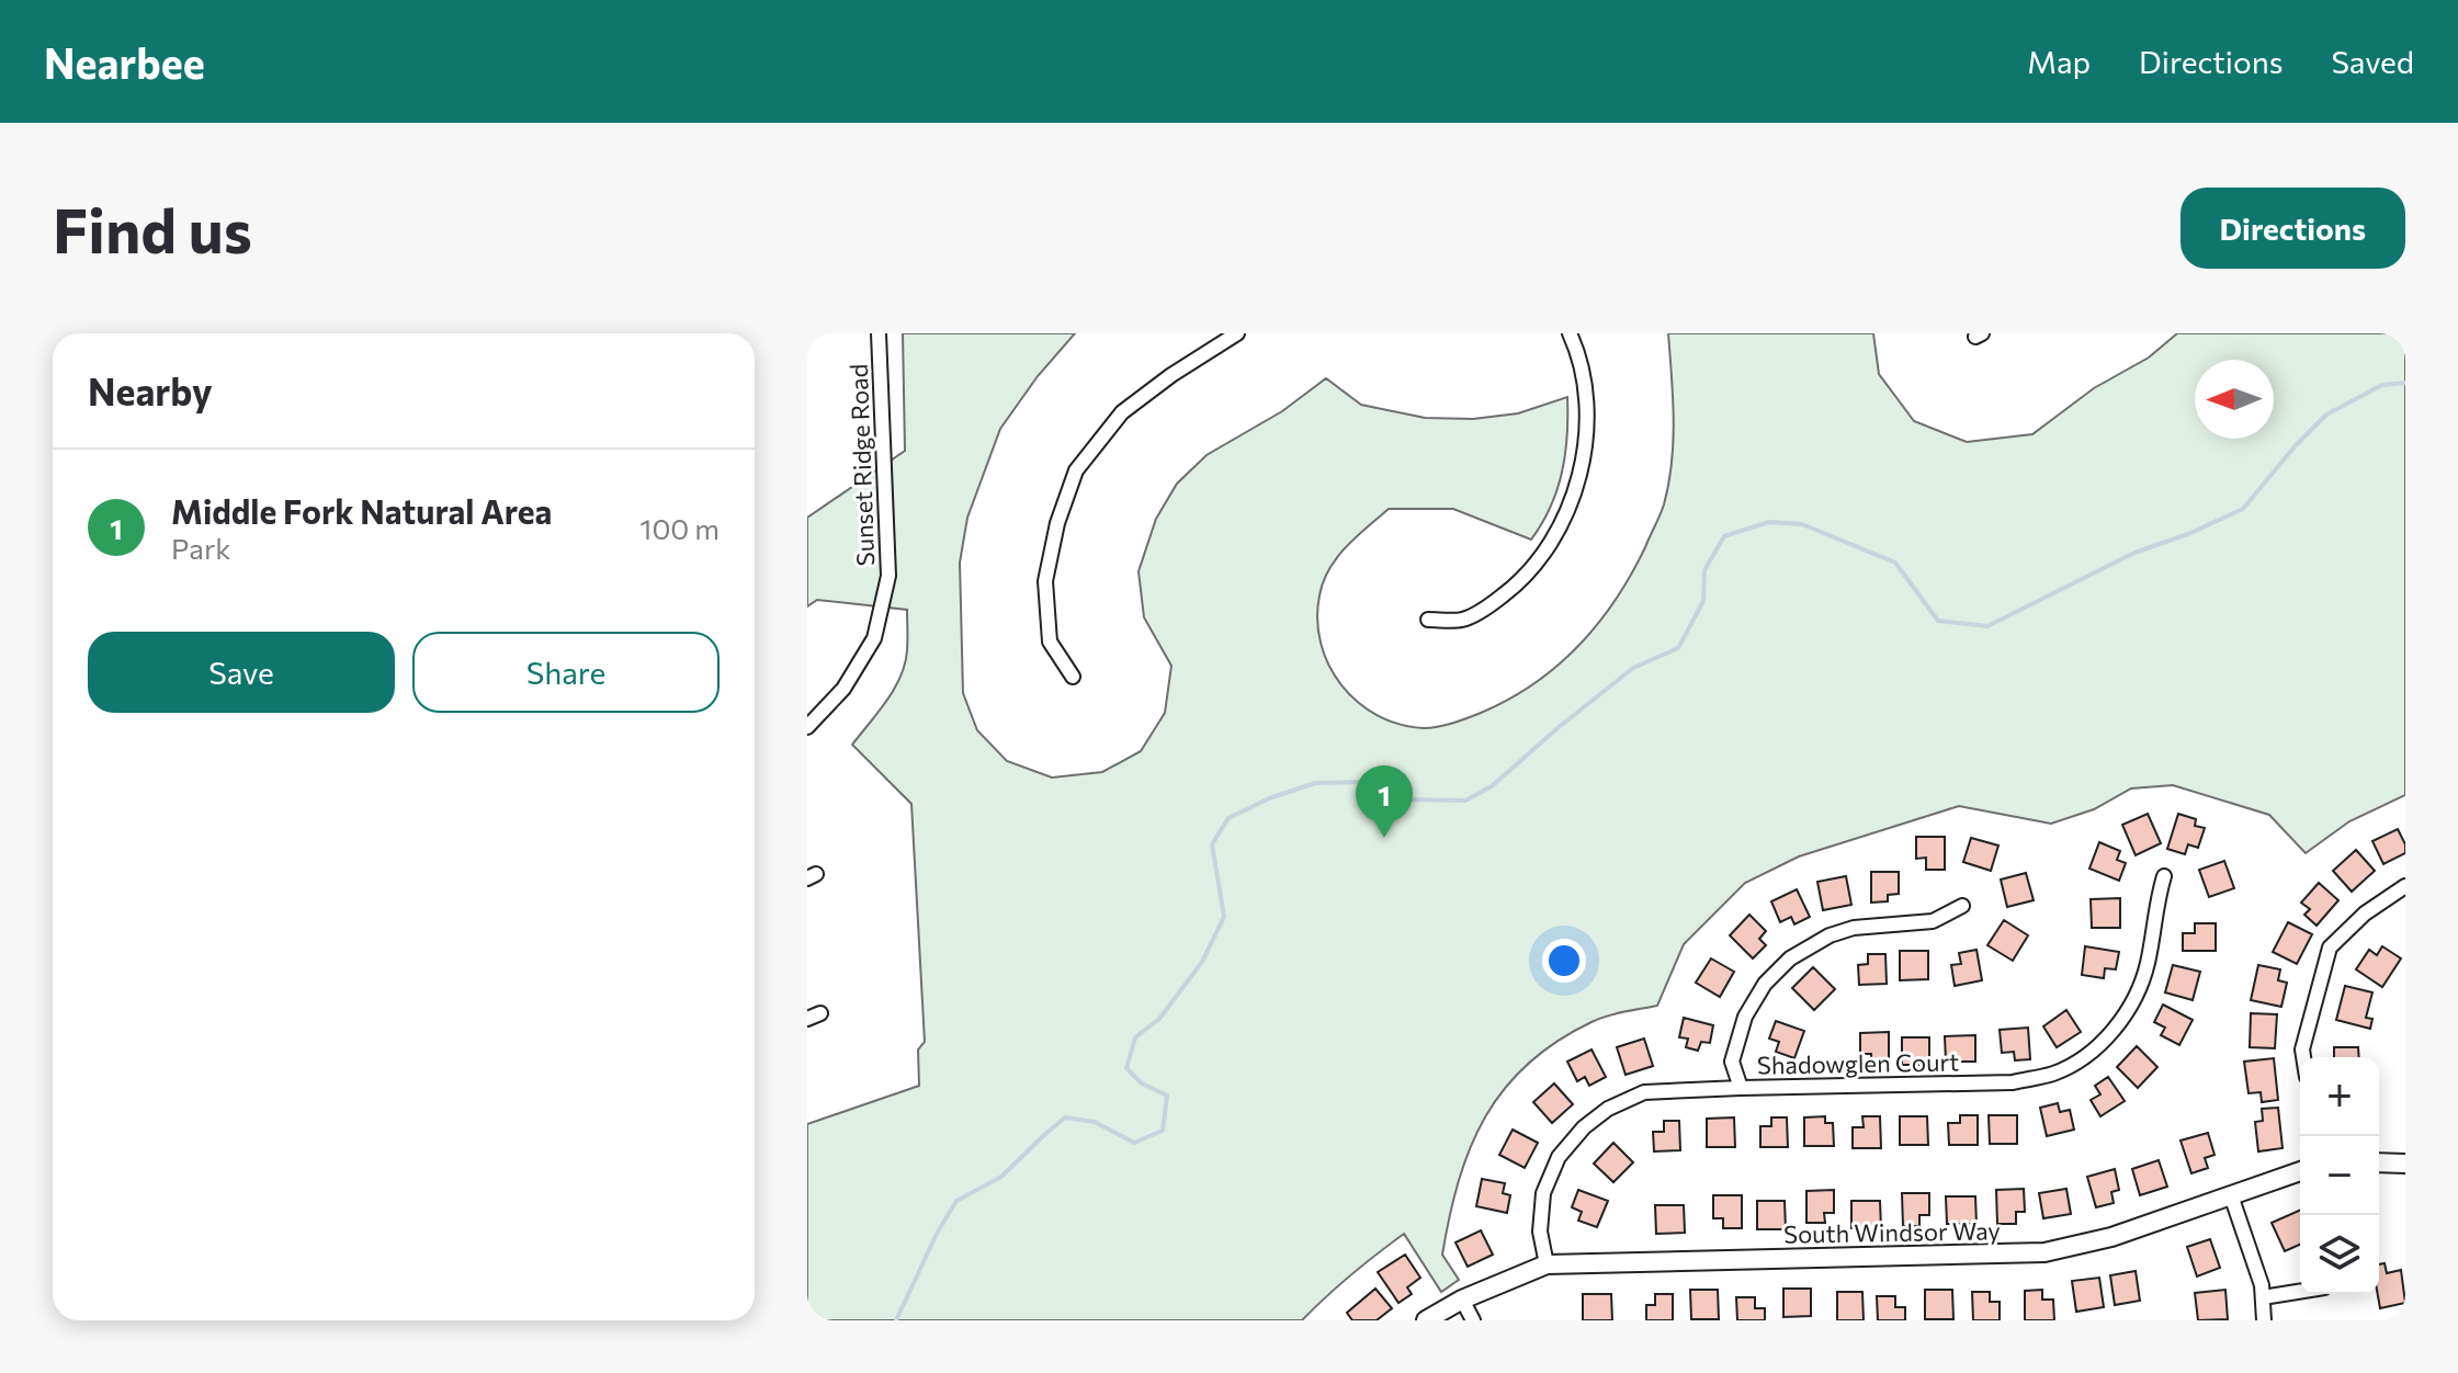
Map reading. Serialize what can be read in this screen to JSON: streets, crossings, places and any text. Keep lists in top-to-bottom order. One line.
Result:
{"streets":{"street":["Sunset Ridge Road","Shadowglen Court","South Windsor Way"]},"crossings":[["Shadowglen Court","South Windsor Way"]],"north":"left","page":{"header":"Nearbee","nav":["Map","Directions","Saved"],"buttons":["Directions",["Save","Share"]],"title":"Find us","heading":"Nearby","list":[{"mark":"1","name":"Middle Fork Natural Area","note":"Park","value":"100 m"}],"pins":"1","map_buttons":["+","−"]}}
